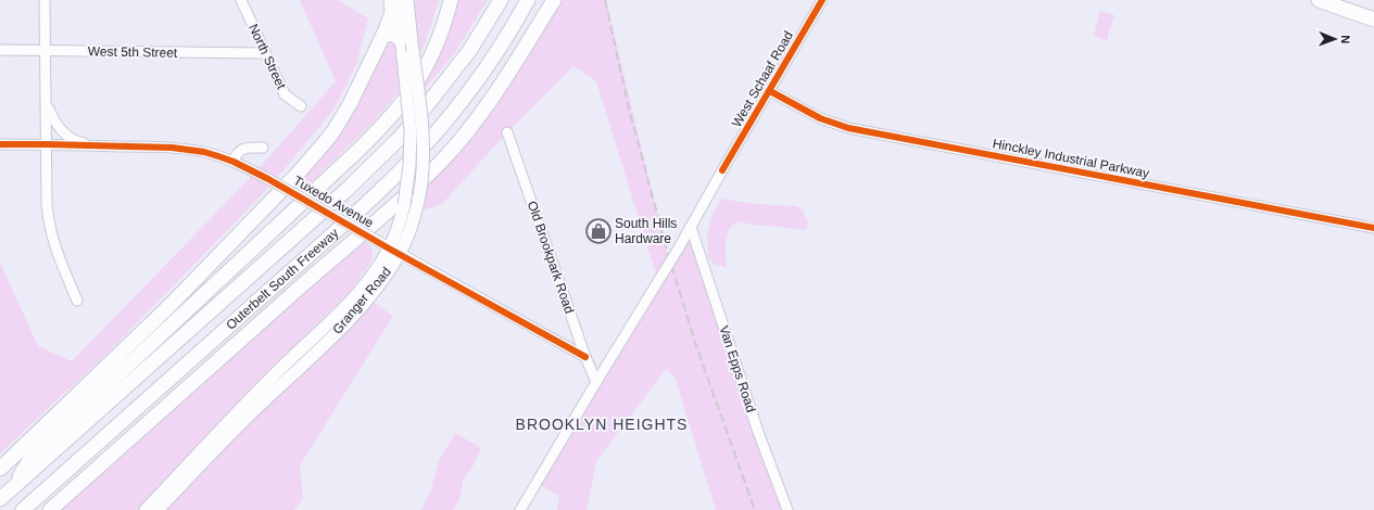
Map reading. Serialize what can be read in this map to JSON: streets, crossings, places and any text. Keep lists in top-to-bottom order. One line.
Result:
{"streets":{"highway":["Outerbelt South Freeway"],"main road":["Granger Road"],"street":["West 5th Street","North Street","West Schaaf Road","Hinckley Industrial Parkway","Tuxedo Avenue","Old Brookpark Road","Van Epps Road"]},"crossings":[["West 5th Street","North Street"],["West Schaaf Road","Hinckley Industrial Parkway"],["West Schaaf Road","Old Brookpark Road"],["West Schaaf Road","Van Epps Road"],["Tuxedo Avenue","Old Brookpark Road"],["Tuxedo Avenue","Granger Road"]],"districts":["BROOKLYN HEIGHTS"],"places":{"shop":["South Hills Hardware"]},"north":"right"}
